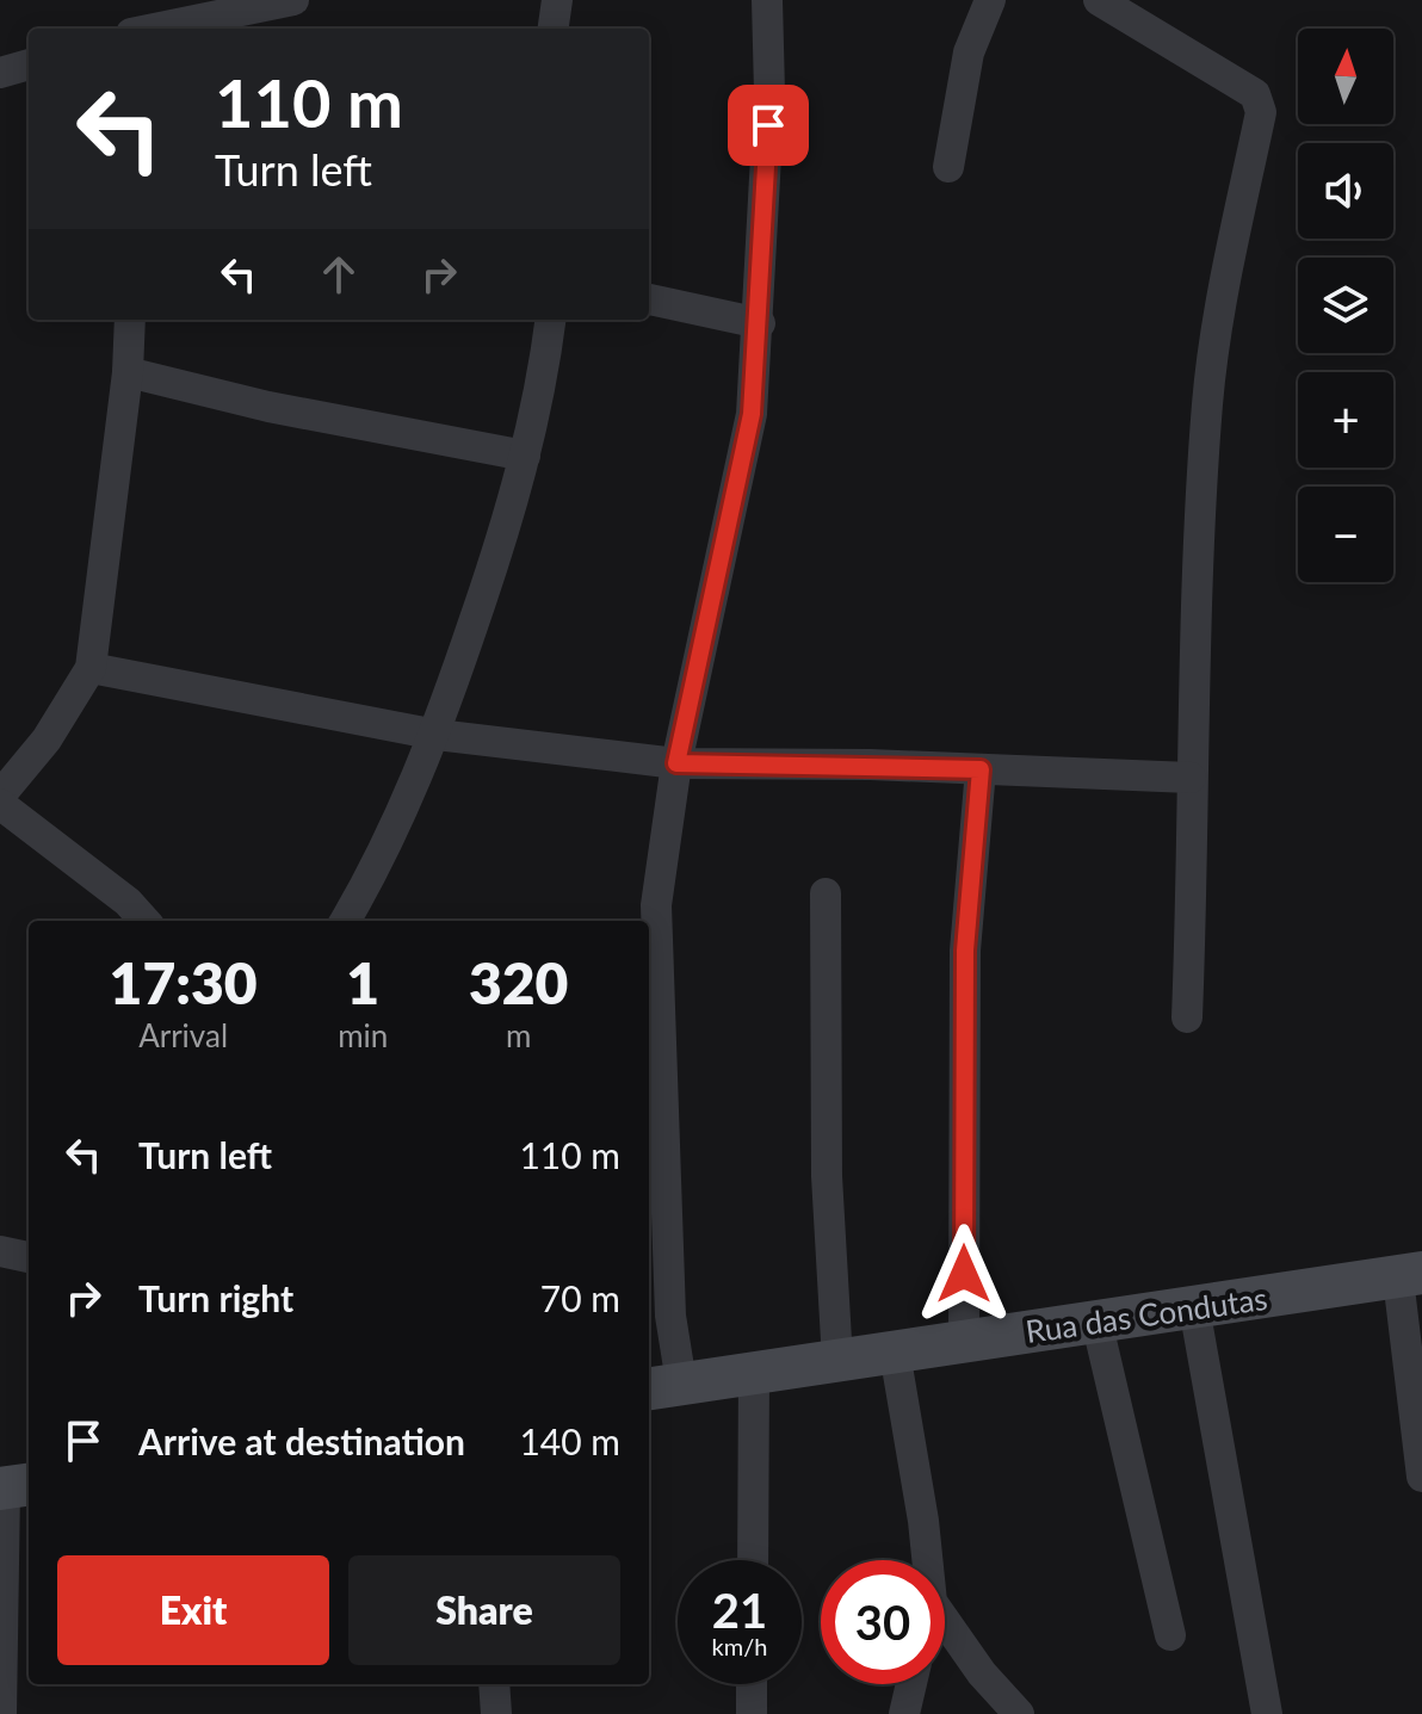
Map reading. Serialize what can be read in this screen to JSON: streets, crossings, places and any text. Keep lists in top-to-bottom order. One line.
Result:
{"streets":{"street":["Rua das Condutas"]},"north":"top","page":{"map_buttons":["+","−"],"turn":["110 m","Turn left"],"eta":["17:30","Arrival","1","min","320","m"],"list":[{"name":"Turn left","value":"110 m"},{"name":"Turn right","value":"70 m"},{"name":"Arrive at destination","value":"140 m"}],"buttons":["Exit","Share"],"speed":"21 km/h","limit":"30"}}
